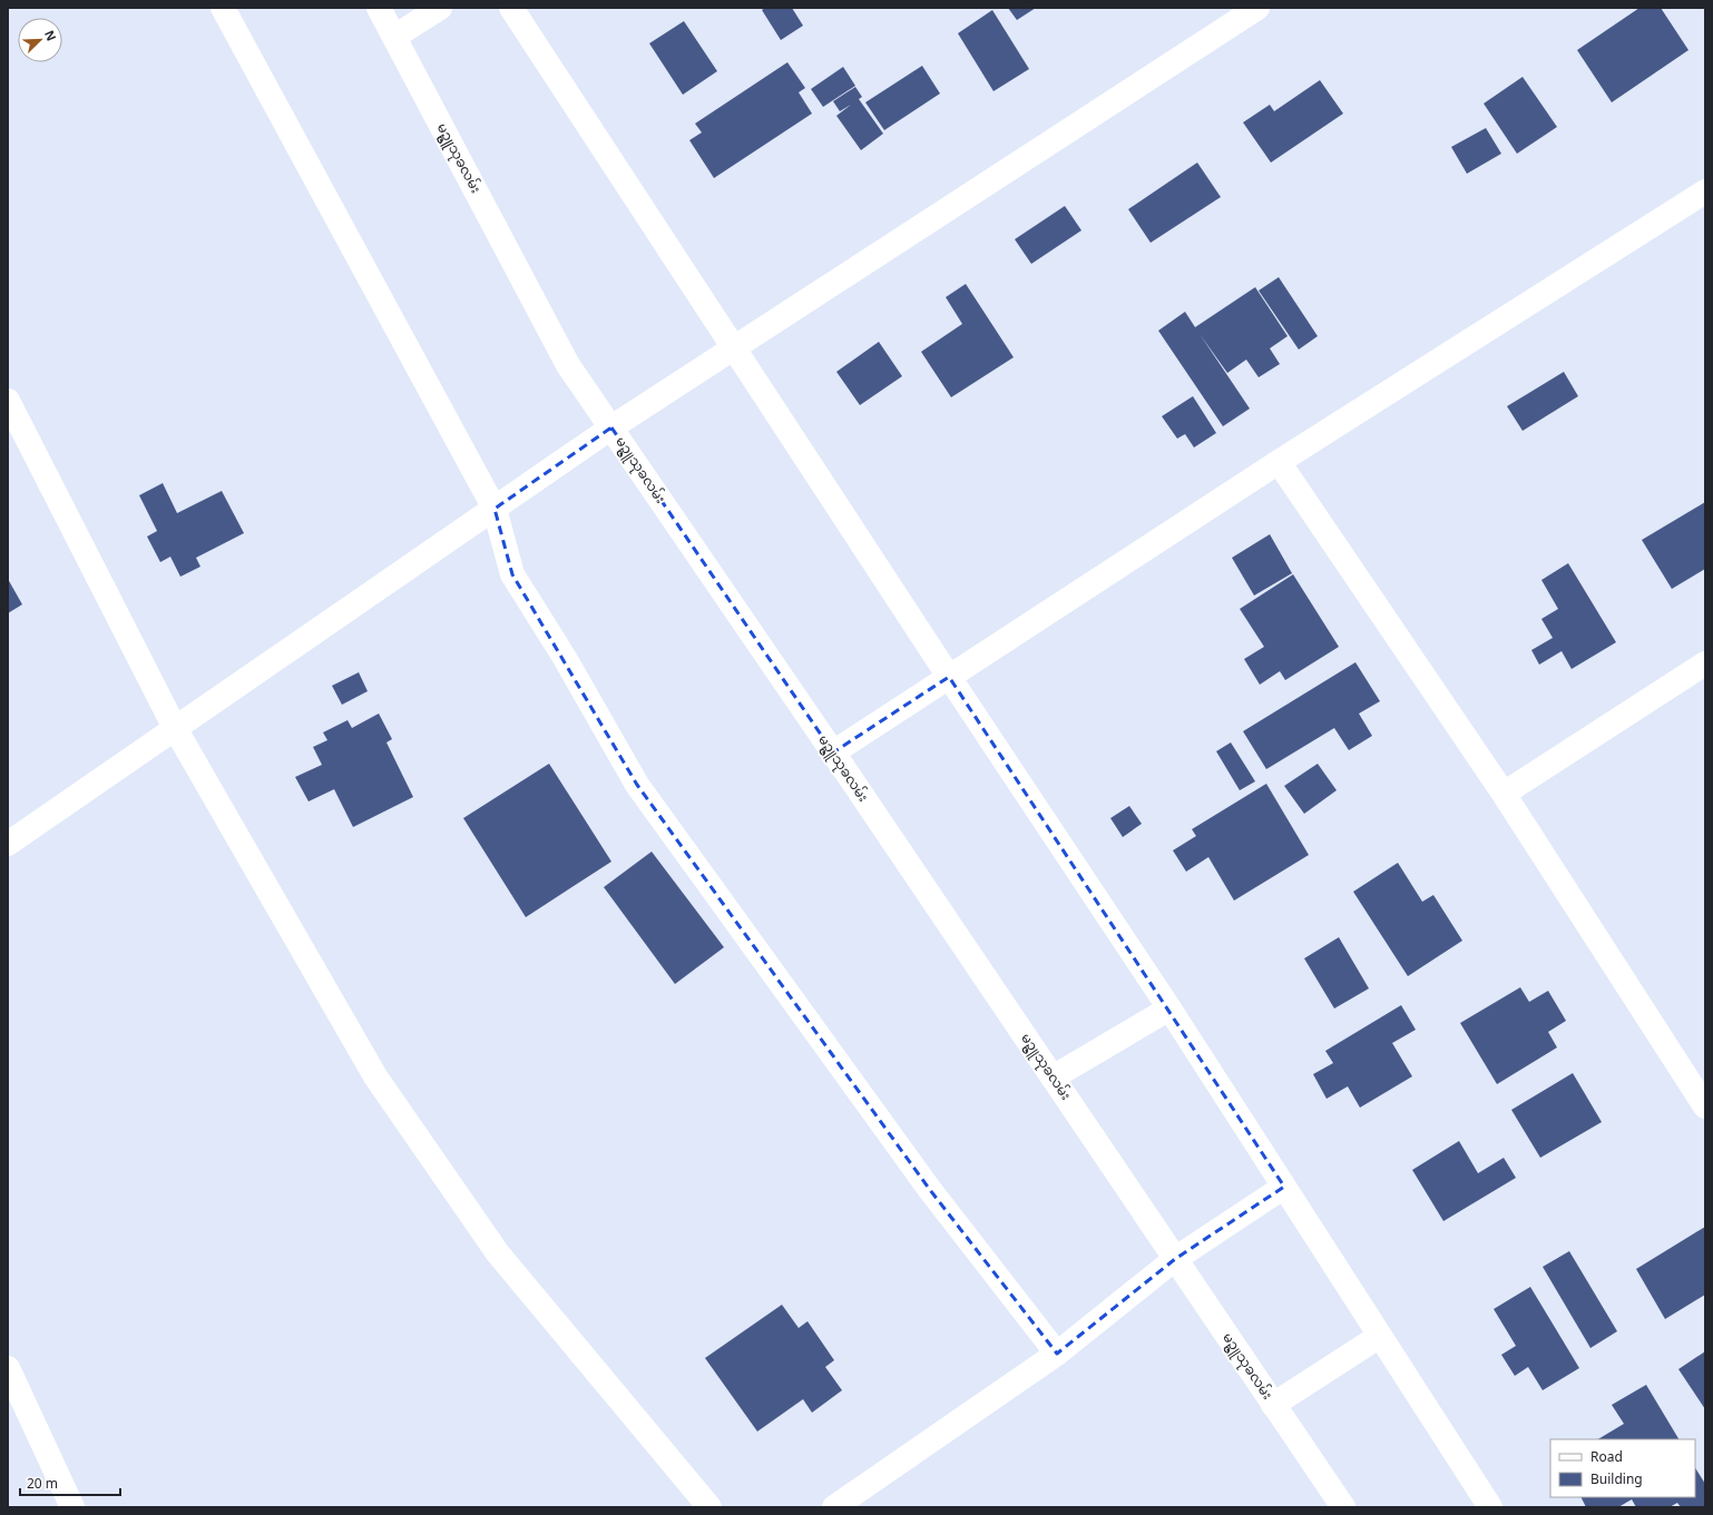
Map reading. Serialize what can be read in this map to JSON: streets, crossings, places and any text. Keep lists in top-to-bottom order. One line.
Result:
{"streets":{"street":["မဥ္ဇူသုခလမ်း"]},"legend":["Road","Building"],"scale_bar":"20 m","north":"top right"}
